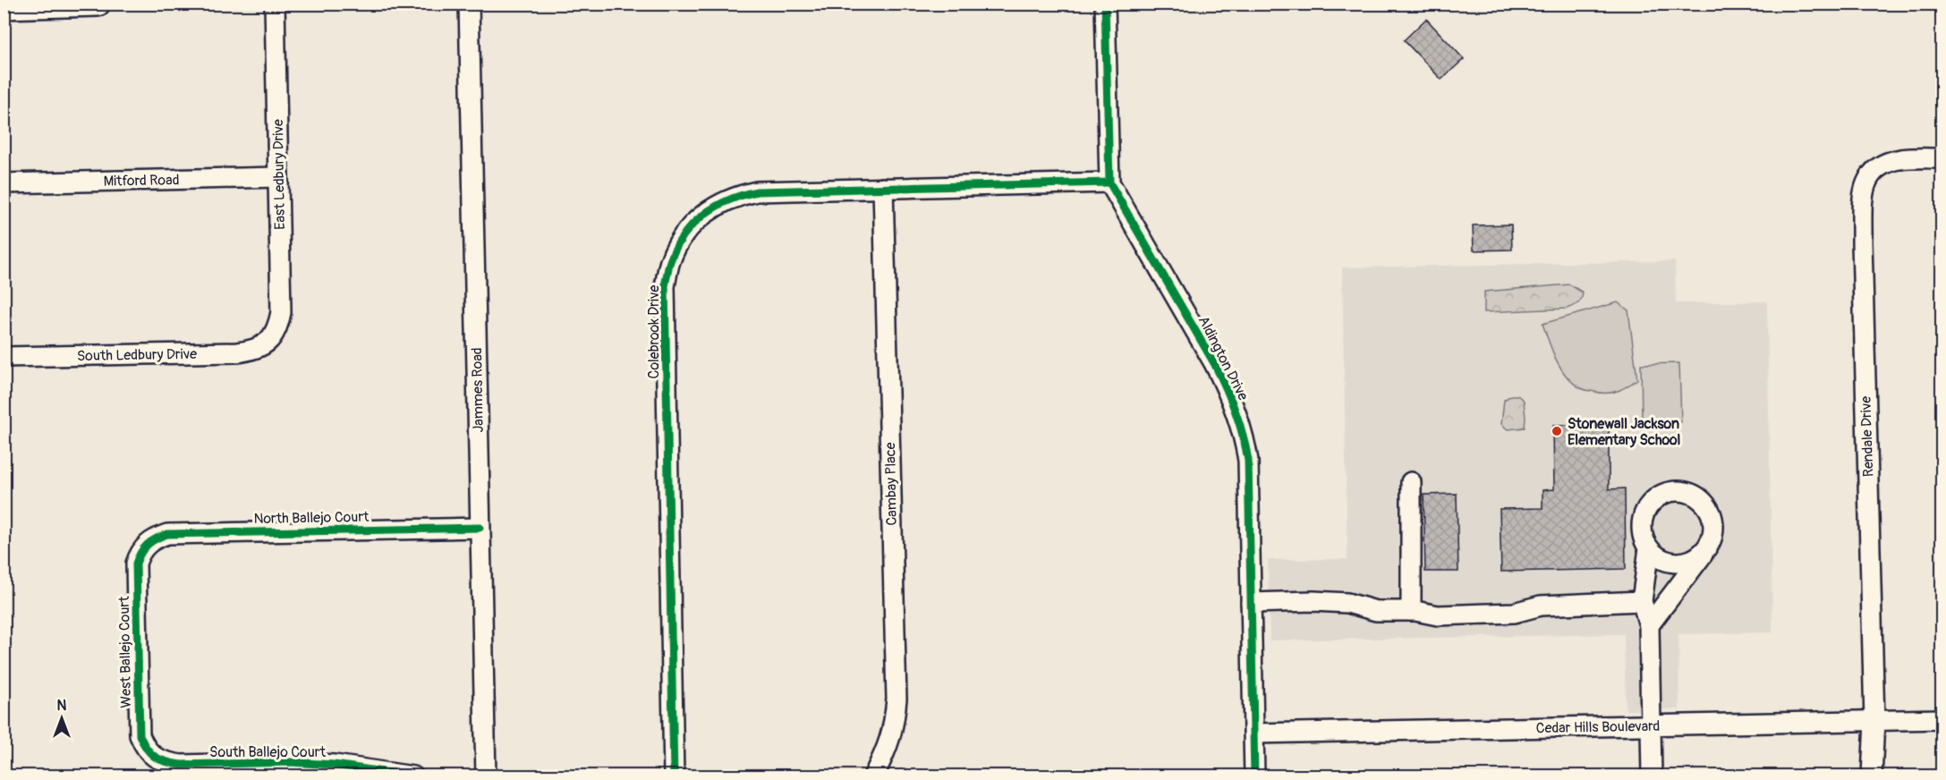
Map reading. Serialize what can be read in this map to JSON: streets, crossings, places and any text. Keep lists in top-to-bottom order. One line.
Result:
{"streets":{"street":["East Ledbury Drive","Mitford Road","Colebrook Drive","South Ledbury Drive","Aldington Drive","Jammes Road","Rendale Drive","Cambay Place","North Ballejo Court","West Ballejo Court","Cedar Hills Boulevard","South Ballejo Court"]},"crossings":[["East Ledbury Drive","Mitford Road"],["East Ledbury Drive","South Ledbury Drive"],["Colebrook Drive","Aldington Drive"],["Colebrook Drive","Cambay Place"],["Aldington Drive","Cedar Hills Boulevard"],["Jammes Road","North Ballejo Court"],["Rendale Drive","Cedar Hills Boulevard"],["North Ballejo Court","West Ballejo Court"],["West Ballejo Court","South Ballejo Court"]],"places":["Stonewall Jackson Elementary School"],"north":"top"}
